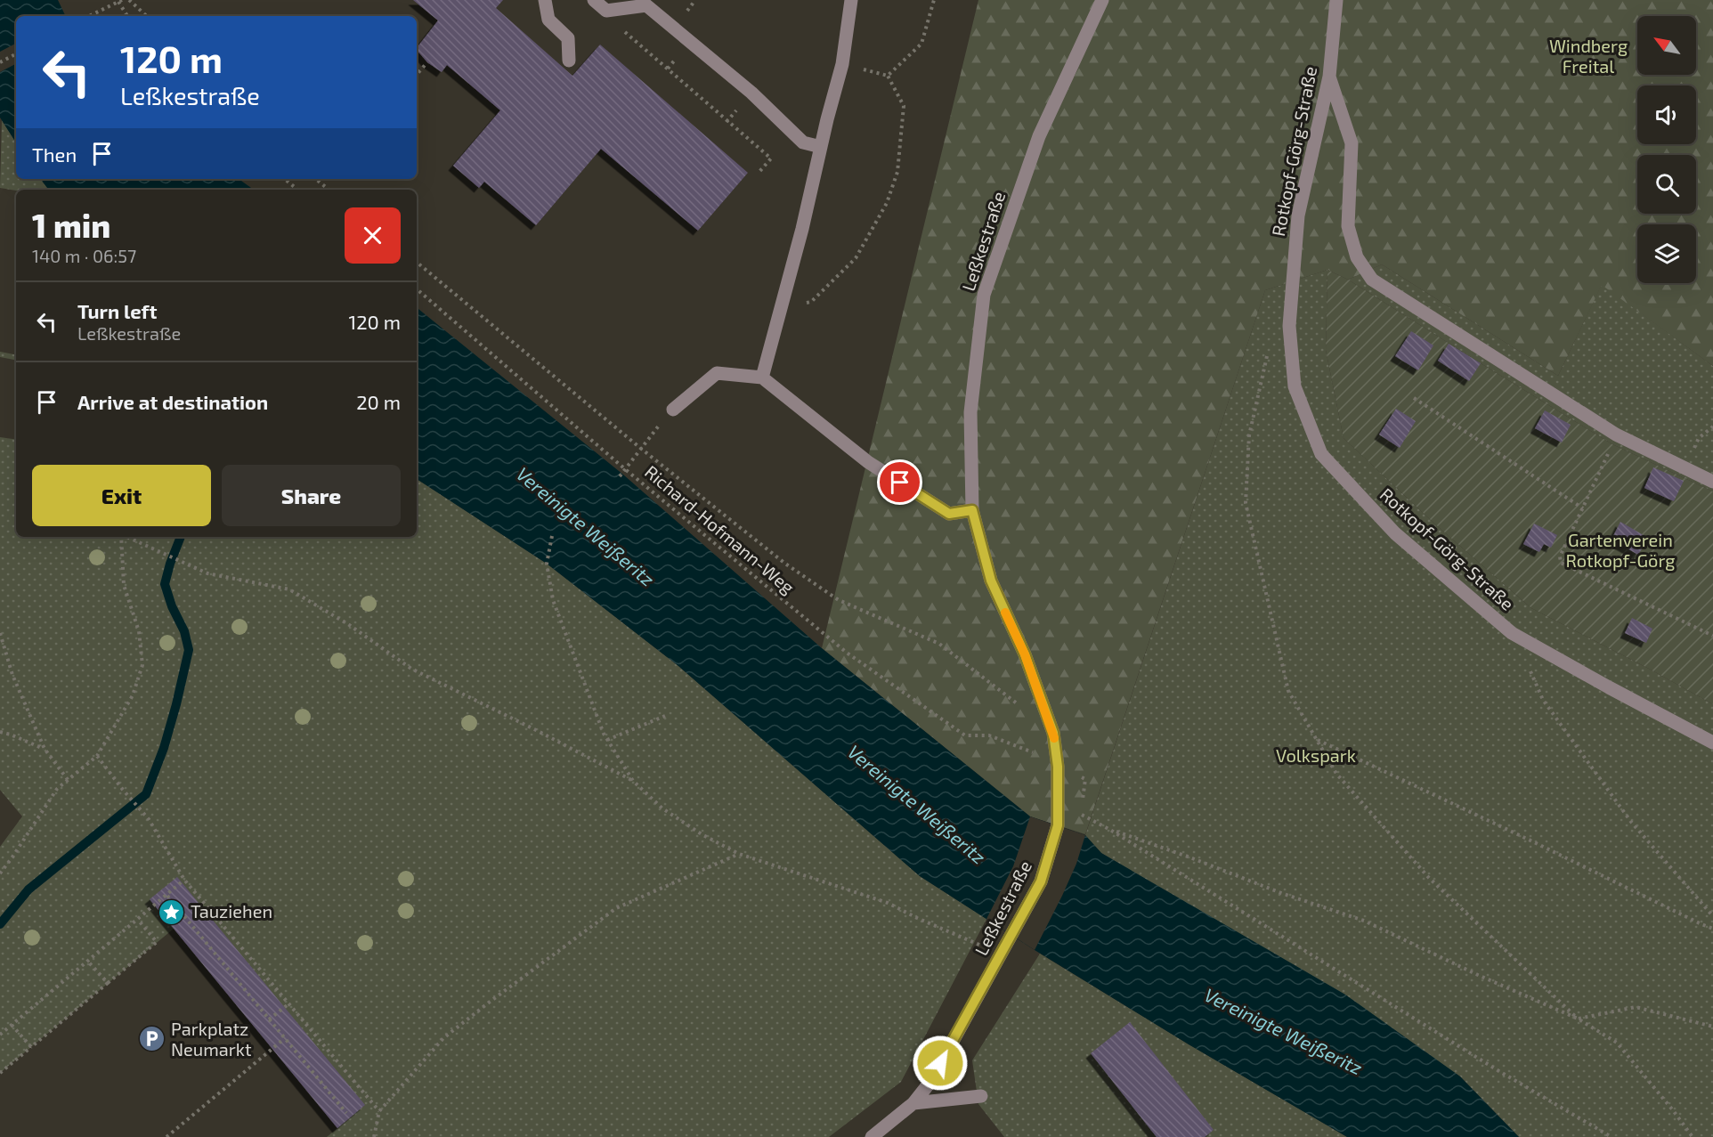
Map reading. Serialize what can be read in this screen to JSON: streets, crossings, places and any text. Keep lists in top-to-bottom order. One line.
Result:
{"streets":{"street":["Rotkopf-Görg-Straße","Leßkestraße"],"path":["Richard-Hofmann-Weg"]},"water":["Vereinigte Weißeritz"],"parks":["Windberg Freital","Gartenverein Rotkopf-Görg","Volkspark"],"places":{"place":["Tauziehen"],"parking":["Parkplatz Neumarkt"]},"north":"top left","page":{"turn":["120 m","Leßkestraße"],"then":"Then","heading":["1 min","140 m · 06:57"],"list":[{"name":"Turn left","note":"Leßkestraße","value":"120 m"},{"name":"Arrive at destination","value":"20 m"}],"buttons":["Exit","Share"]}}
